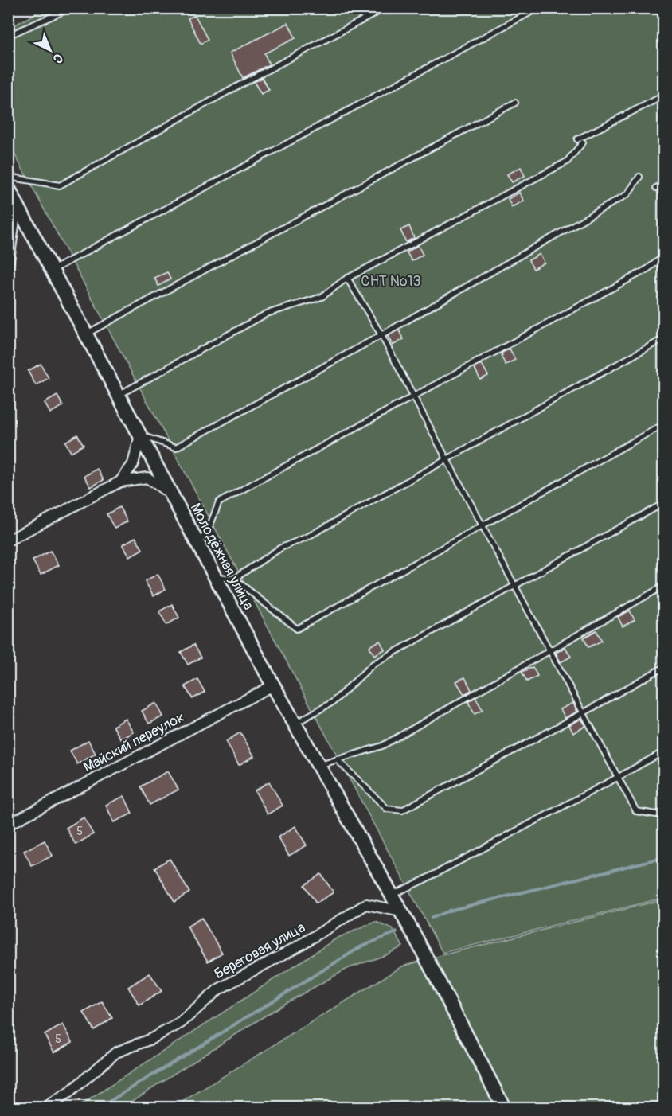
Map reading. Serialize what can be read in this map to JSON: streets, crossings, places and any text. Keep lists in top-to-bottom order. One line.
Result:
{"streets":{"street":["Молодёжная улица","Майский переулок","Береговая улица"]},"crossings":[["Молодёжная улица","Майский переулок"],["Молодёжная улица","Береговая улица"]],"parks":["СНТ №13"],"house_numbers":["5","5"],"north":"bottom right"}
